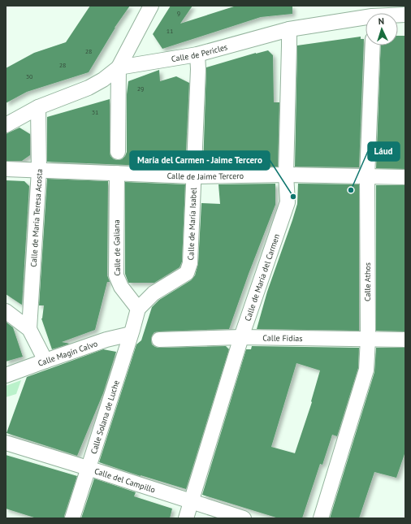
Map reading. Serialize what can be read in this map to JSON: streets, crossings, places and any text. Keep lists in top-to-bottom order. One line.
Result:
{"streets":{"street":["Calle de Pericles","Calle de Jaime Tercero","Calle de María Teresa Acosta","Calle de María Isabel","Calle de Galiana","Calle de María del Carmen","Calle Athos","Calle Fidias","Calle Magín Calvo","Calle Solana de Luche","Calle del Campillo"]},"crossings":[["Calle de Pericles","Calle de María Teresa Acosta"],["Calle de Pericles","Calle de María Isabel"],["Calle de Pericles","Calle de María del Carmen"],["Calle de Jaime Tercero","Calle de María Teresa Acosta"],["Calle de Jaime Tercero","Calle de María Isabel"],["Calle de Jaime Tercero","Calle de Galiana"],["Calle de Jaime Tercero","Calle de María del Carmen"],["Calle de Jaime Tercero","Calle Athos"],["Calle de María Isabel","Calle de Galiana"],["Calle de María del Carmen","Calle Fidias"],["Calle de María del Carmen","Calle del Campillo"],["Calle Athos","Calle Fidias"],["Calle Magín Calvo","Calle Solana de Luche"],["Calle Solana de Luche","Calle del Campillo"]],"places":["Láud","María del Carmen - Jaime Tercero"],"house_numbers":["9","11","28","28","30","29","31"],"north":"top"}
